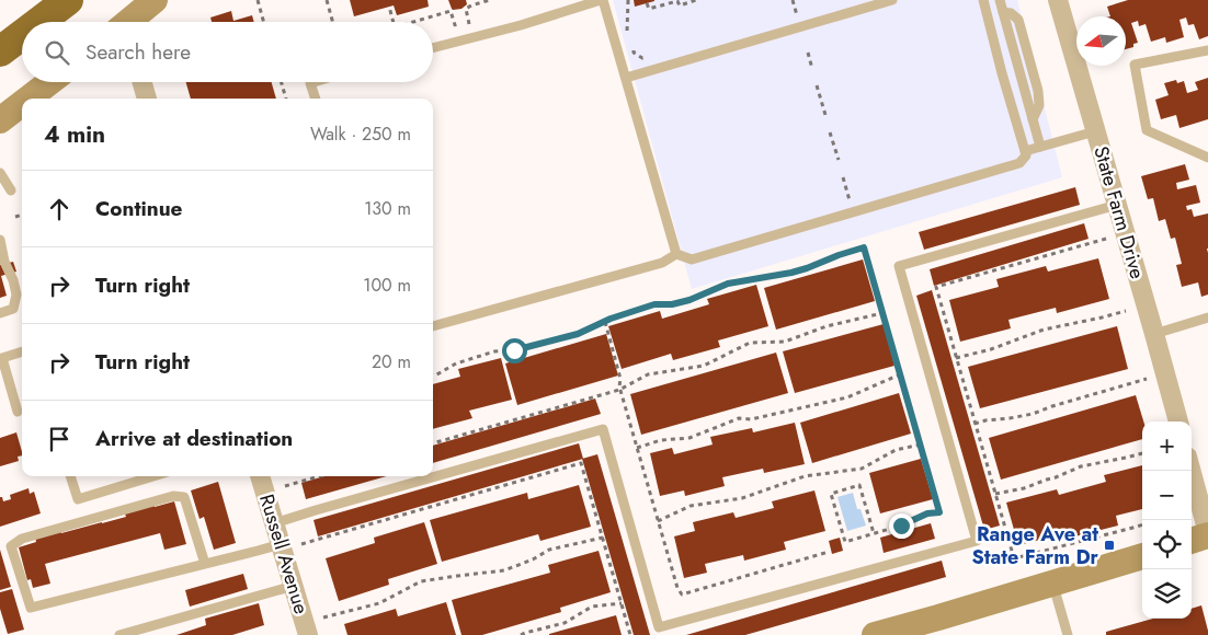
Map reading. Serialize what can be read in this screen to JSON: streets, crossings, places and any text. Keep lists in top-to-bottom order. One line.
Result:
{"streets":{"street":["State Farm Drive","Russell Avenue"]},"places":{"transit":["Range Ave at State Farm Dr"]},"north":"left","page":{"search":"Search here","heading":["4 min","Walk · 250 m"],"list":[["Continue","130 m"],["Turn right","100 m"],["Turn right","20 m"],"Arrive at destination"],"map_buttons":["+","−"]}}
